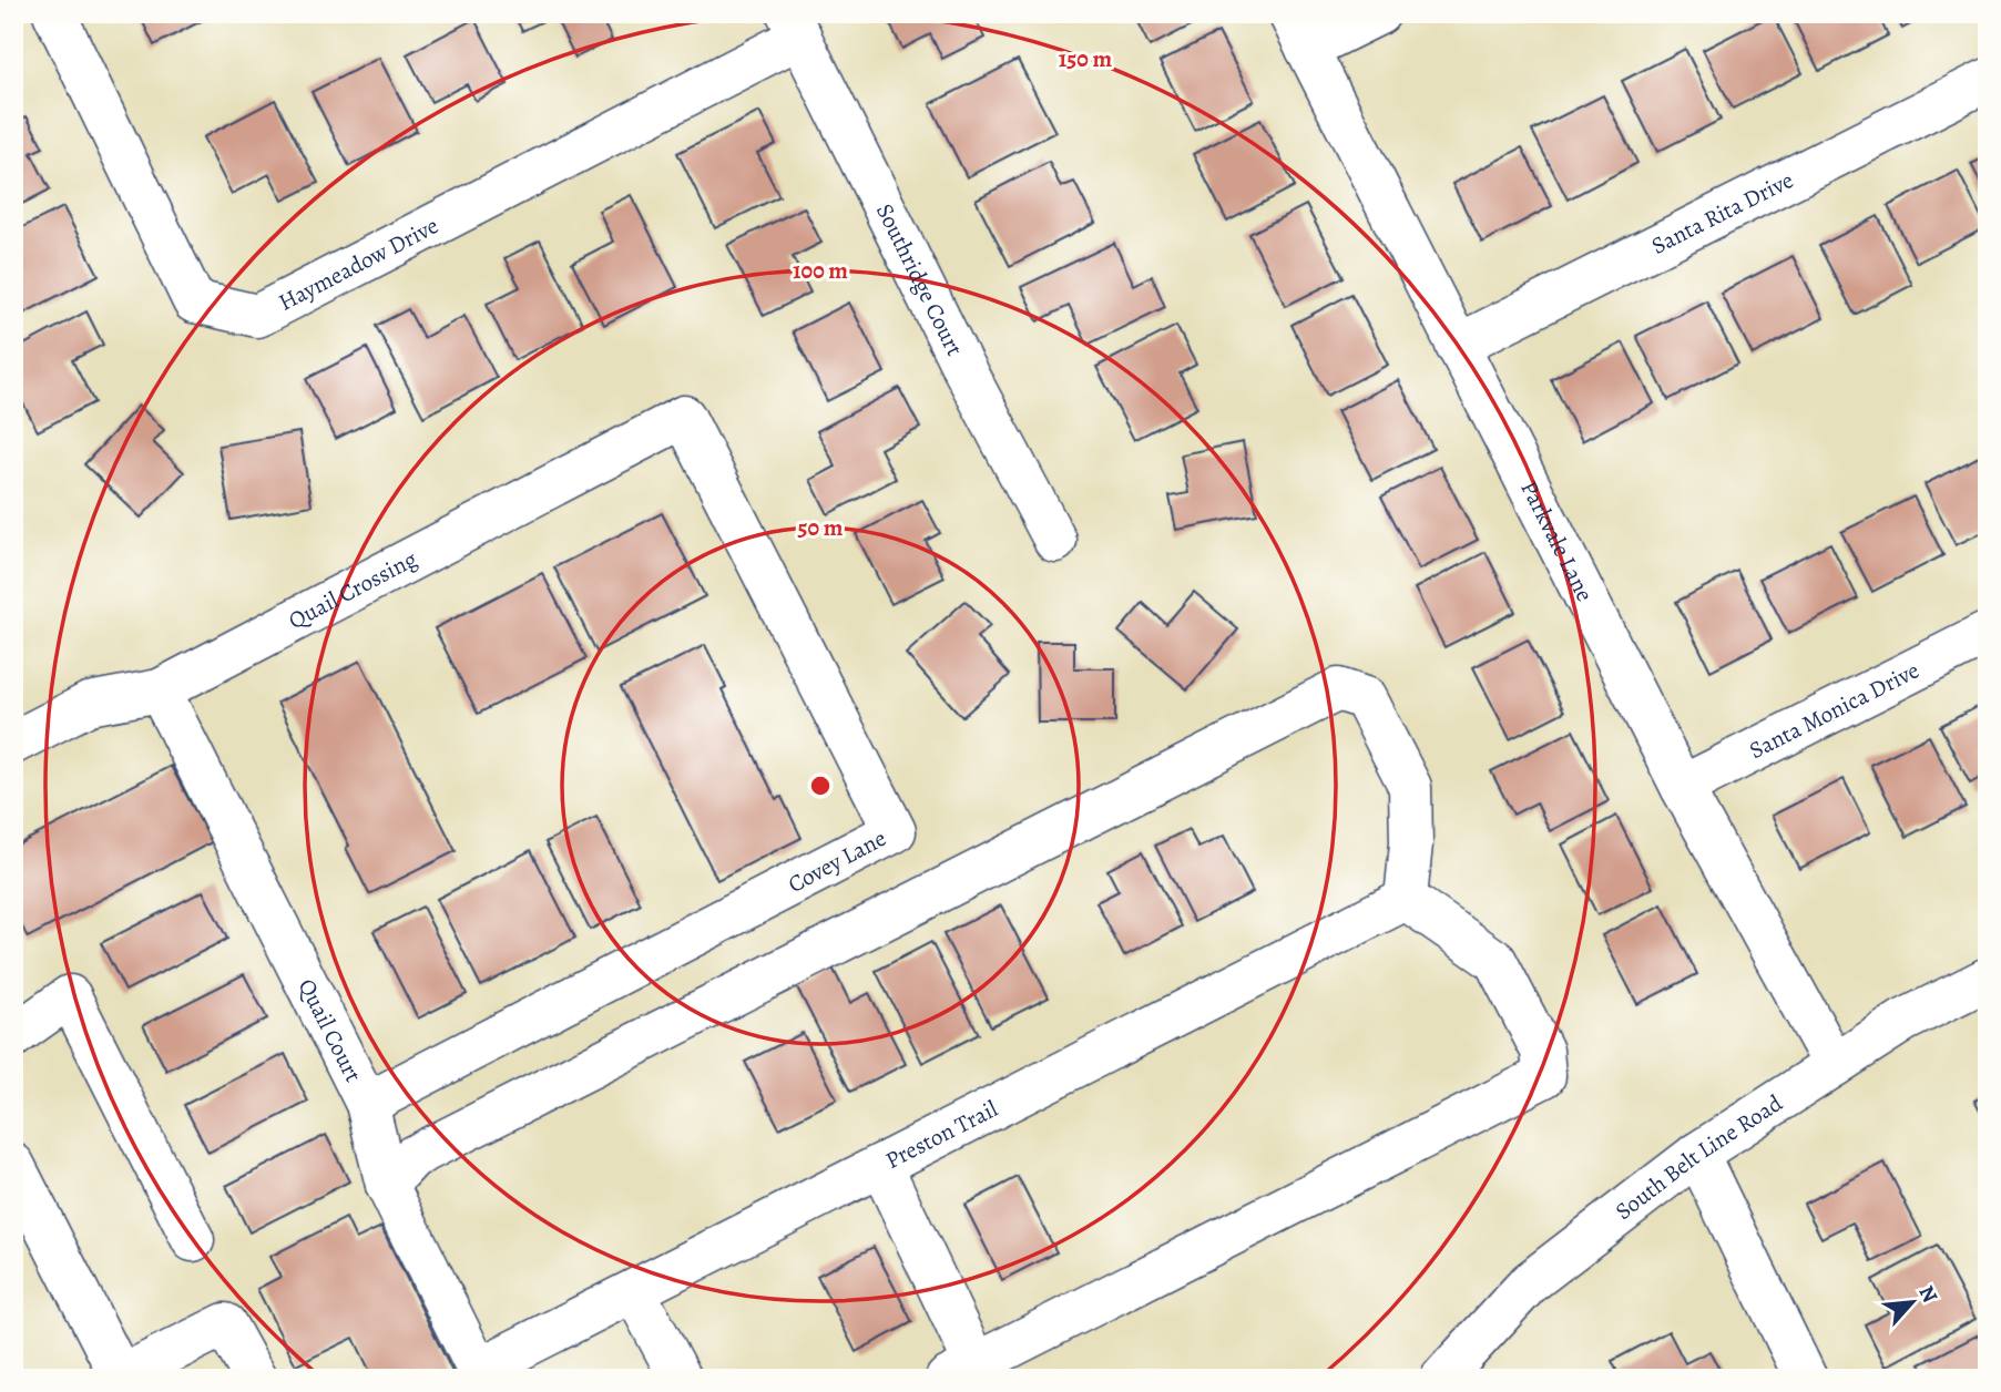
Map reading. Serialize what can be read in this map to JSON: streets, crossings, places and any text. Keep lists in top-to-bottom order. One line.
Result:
{"streets":{"street":["Santa Rita Drive","Haymeadow Drive","Southridge Court","Parkvale Lane","Quail Crossing","Santa Monica Drive","Covey Lane","Quail Court","Preston Trail","South Belt Line Road"]},"crossings":[["Santa Rita Drive","Parkvale Lane"],["Haymeadow Drive","Southridge Court"],["Parkvale Lane","Santa Monica Drive"],["Parkvale Lane","South Belt Line Road"],["Quail Crossing","Covey Lane"],["Quail Crossing","Quail Court"],["Covey Lane","Quail Court"],["Quail Court","Preston Trail"]],"north":"top right","rings":["150 m","100 m","50 m"]}
